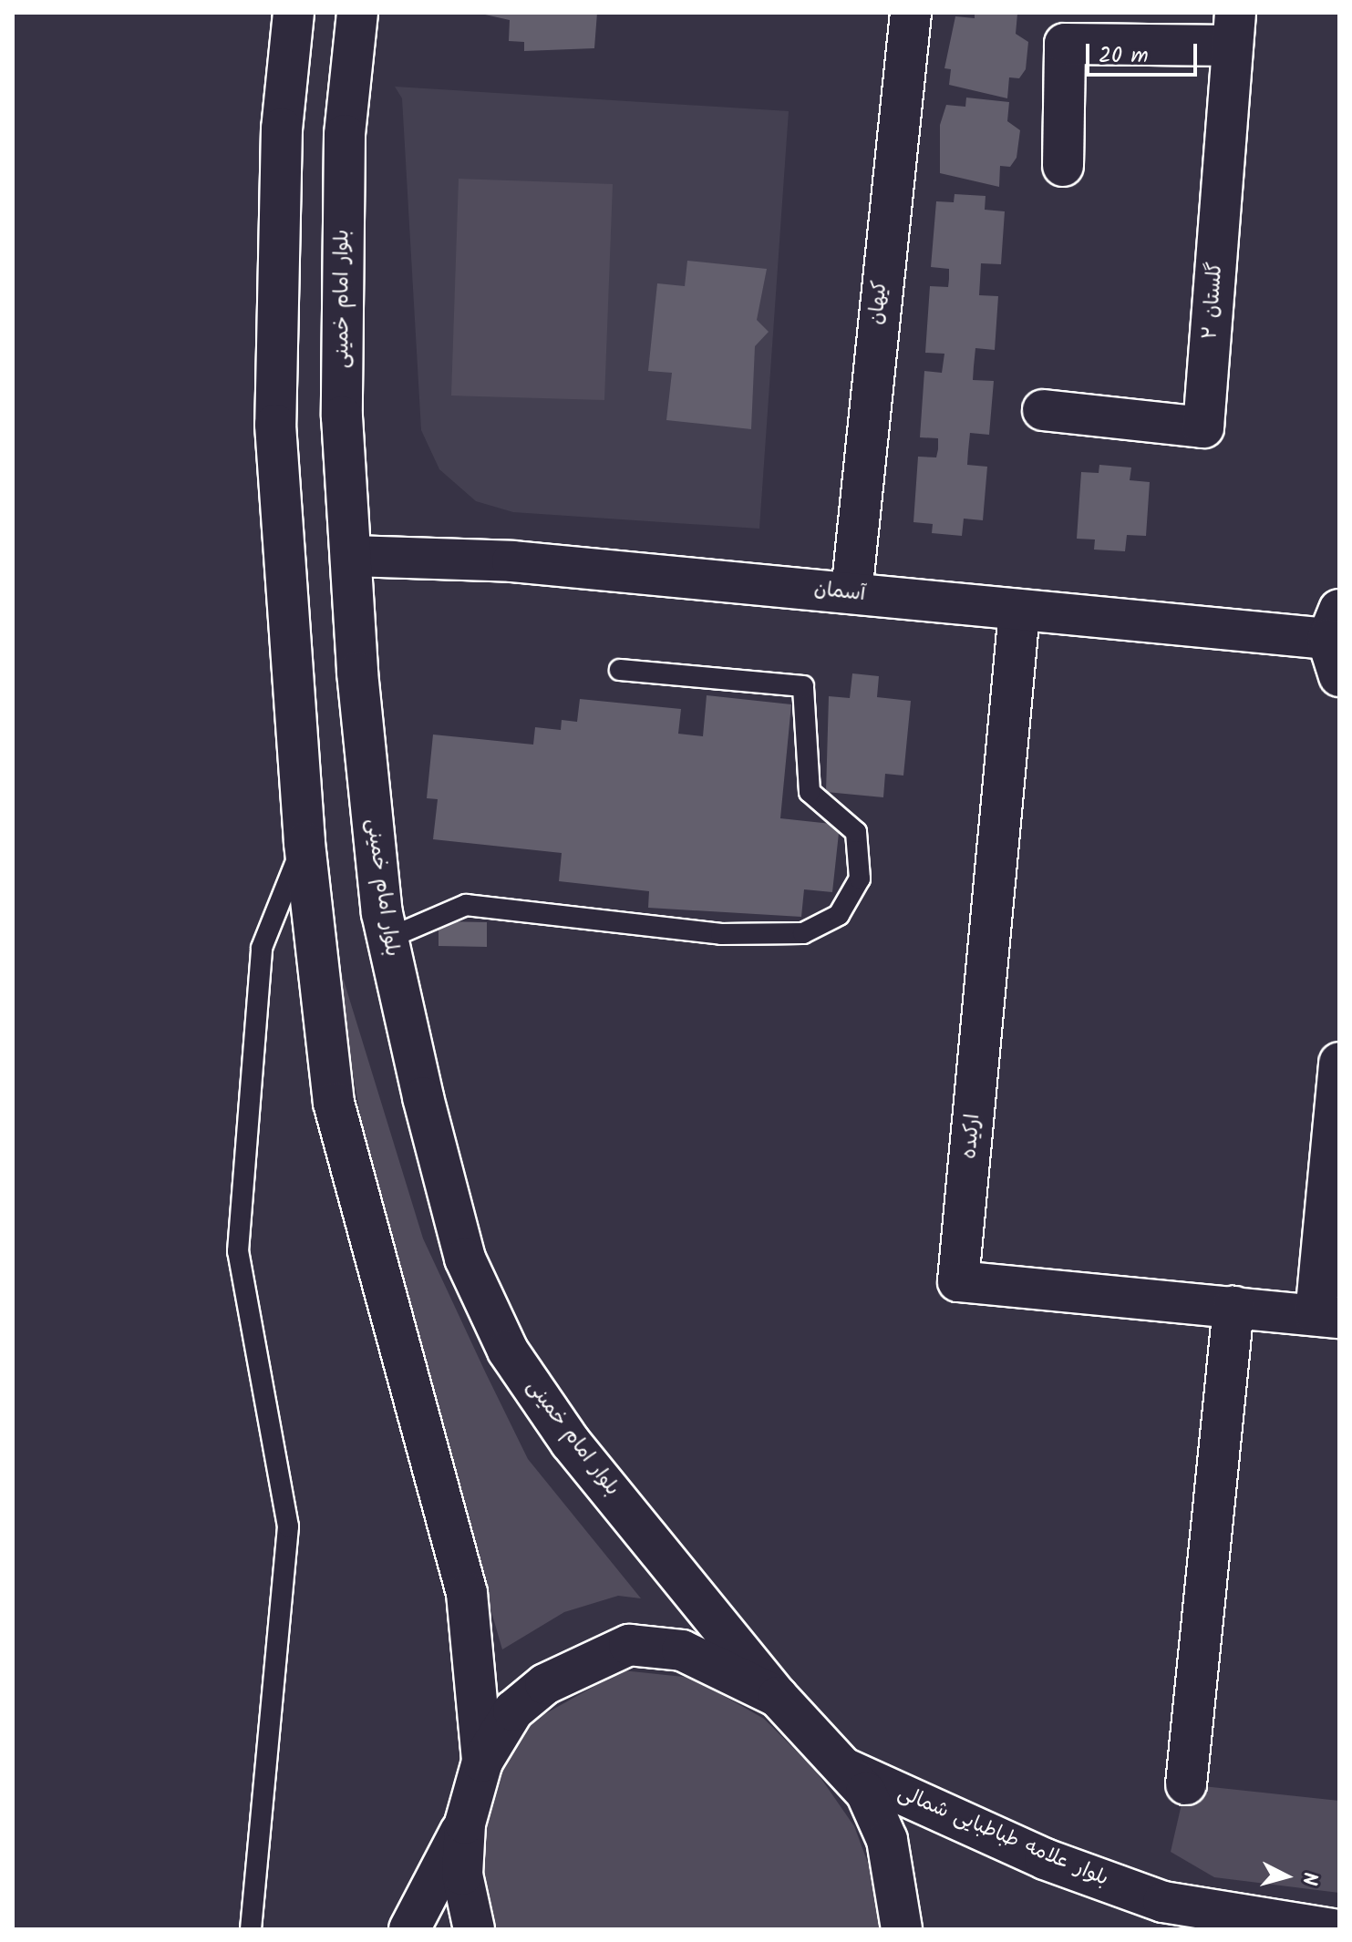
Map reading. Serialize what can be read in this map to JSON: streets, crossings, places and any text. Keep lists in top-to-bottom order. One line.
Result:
{"streets":{"main road":["بلوار امام خمینی","گلستان ۲","کیهان","آسمان","ارکیده","بلوار علامه طباطبایی شمالی"]},"crossings":[["بلوار امام خمینی","آسمان"],["بلوار امام خمینی","بلوار علامه طباطبایی شمالی"],["کیهان","آسمان"],["آسمان","ارکیده"]],"scale_bar":"20 m","north":"right"}
